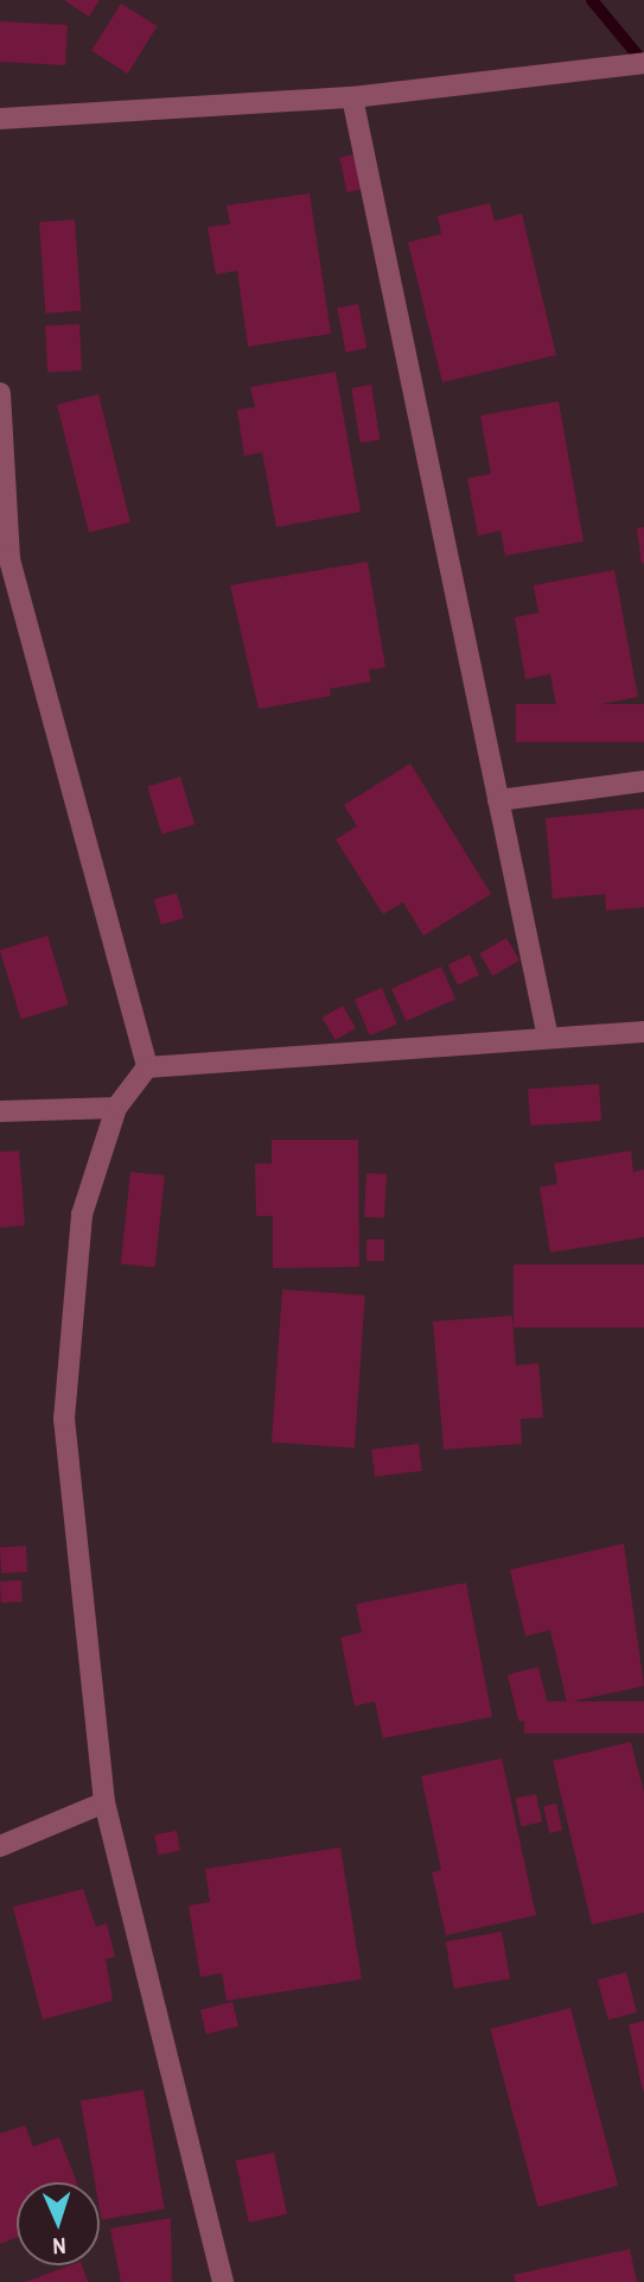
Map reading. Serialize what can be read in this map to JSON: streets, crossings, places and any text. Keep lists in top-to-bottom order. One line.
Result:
{"north":"bottom"}
